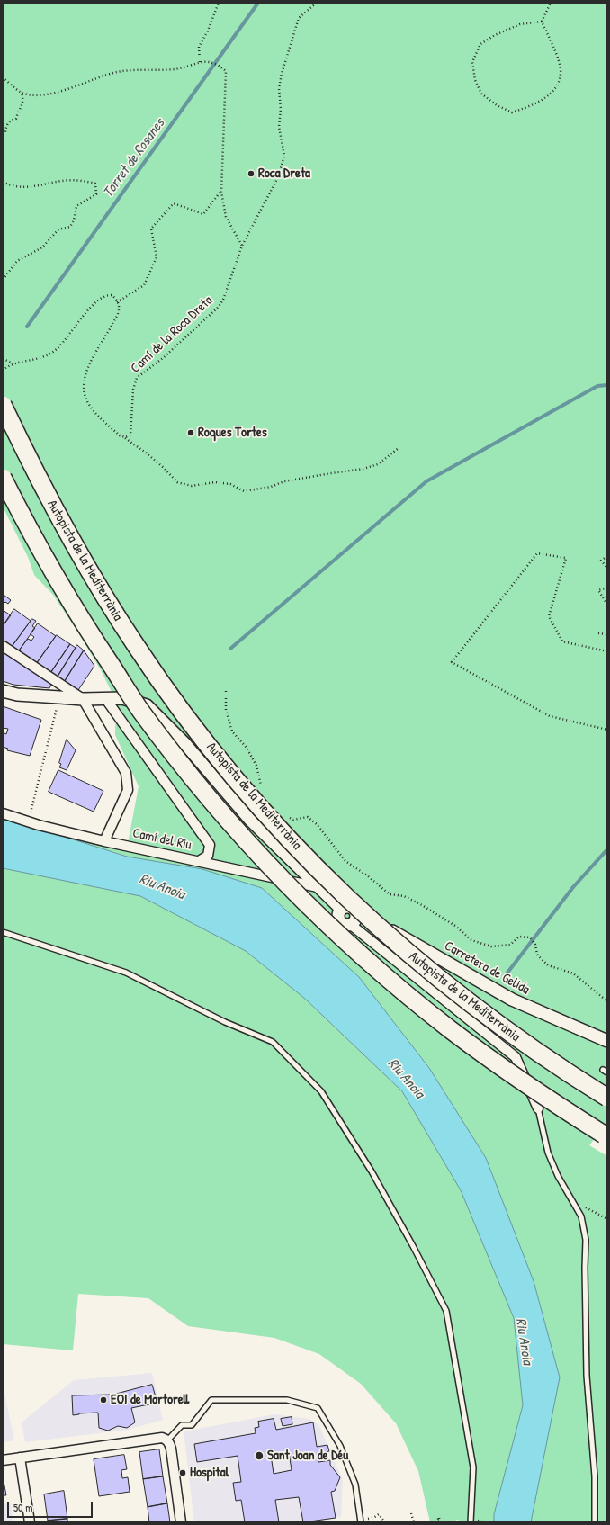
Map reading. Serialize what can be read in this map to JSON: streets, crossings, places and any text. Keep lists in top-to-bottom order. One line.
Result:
{"streets":{"highway":["Autopista de la Mediterrània"],"street":["Camí del Riu","Carretera de Gelida"],"path":["Camí de la Roca Dreta"]},"water":["Torret de Rosanes","Riu Anoia"],"places":["Roca Dreta","Roques Tortes","EOI de Martorell","Sant Joan de Déu","Hospital"],"scale_bar":"50 m"}
